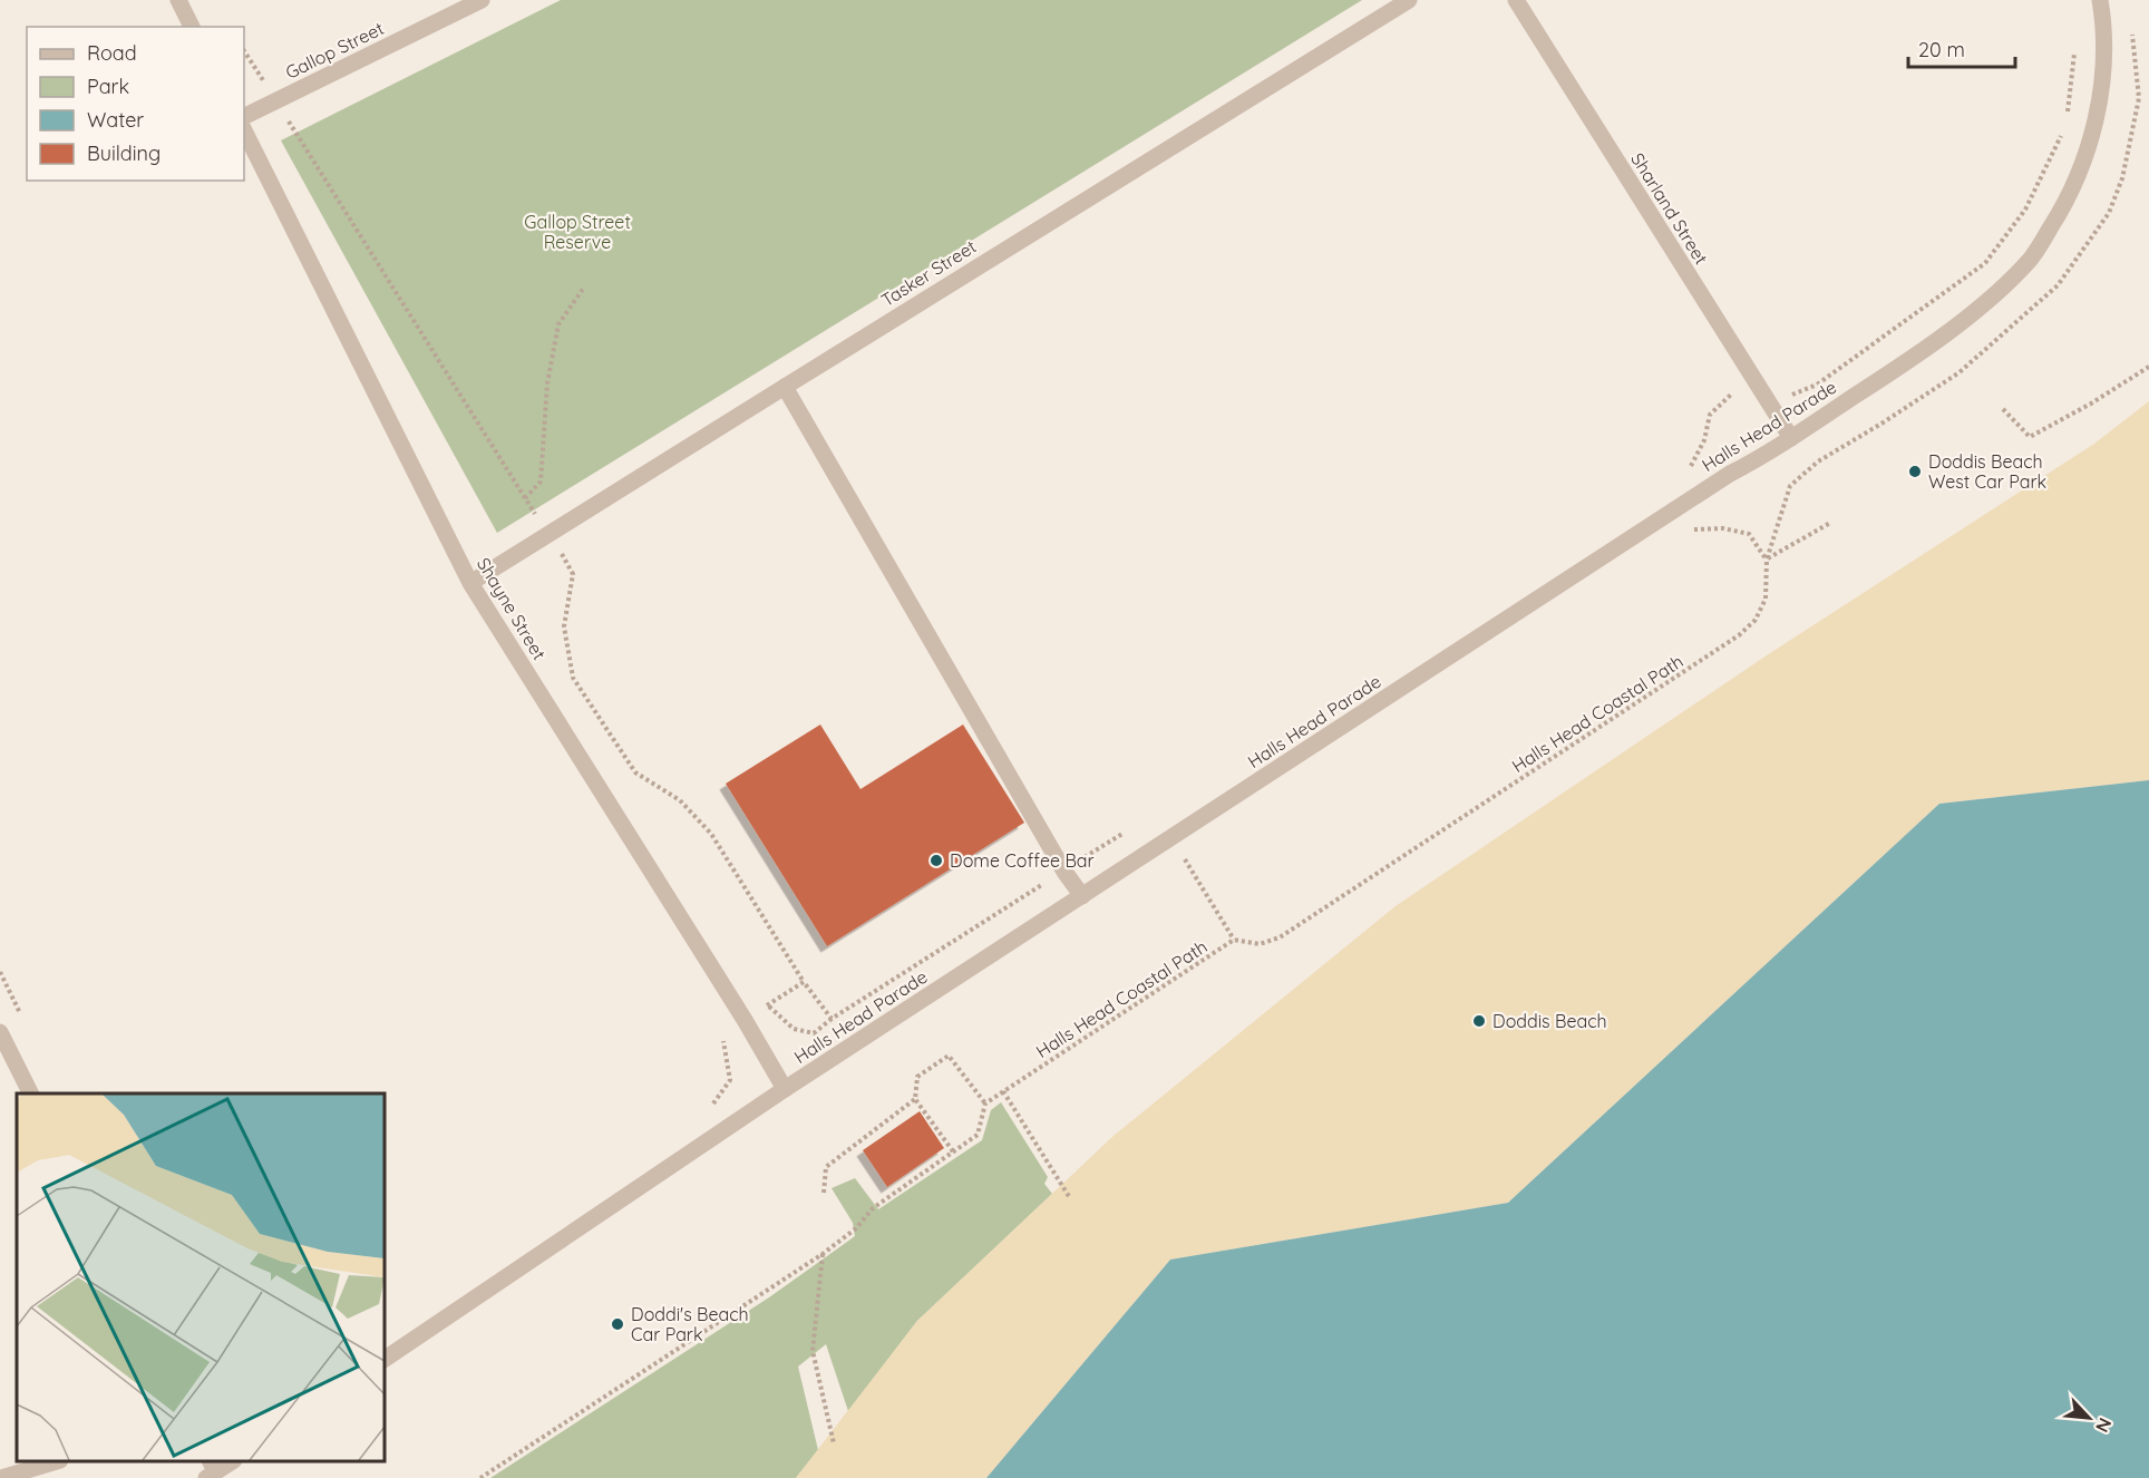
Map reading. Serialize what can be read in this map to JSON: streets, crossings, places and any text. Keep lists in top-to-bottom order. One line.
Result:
{"streets":{"street":["Gallop Street","Sharland Street","Tasker Street","Halls Head Parade","Shayne Street"],"path":["Halls Head Coastal Path"]},"crossings":[["Sharland Street","Halls Head Parade"],["Tasker Street","Shayne Street"],["Halls Head Parade","Shayne Street"]],"parks":["Gallop Street Reserve"],"places":["Doddis Beach West Car Park","Dome Coffee Bar","Doddis Beach","Doddi's Beach Car Park"],"legend":["Road","Park","Water","Building"],"scale_bar":"20 m","north":"bottom right"}
